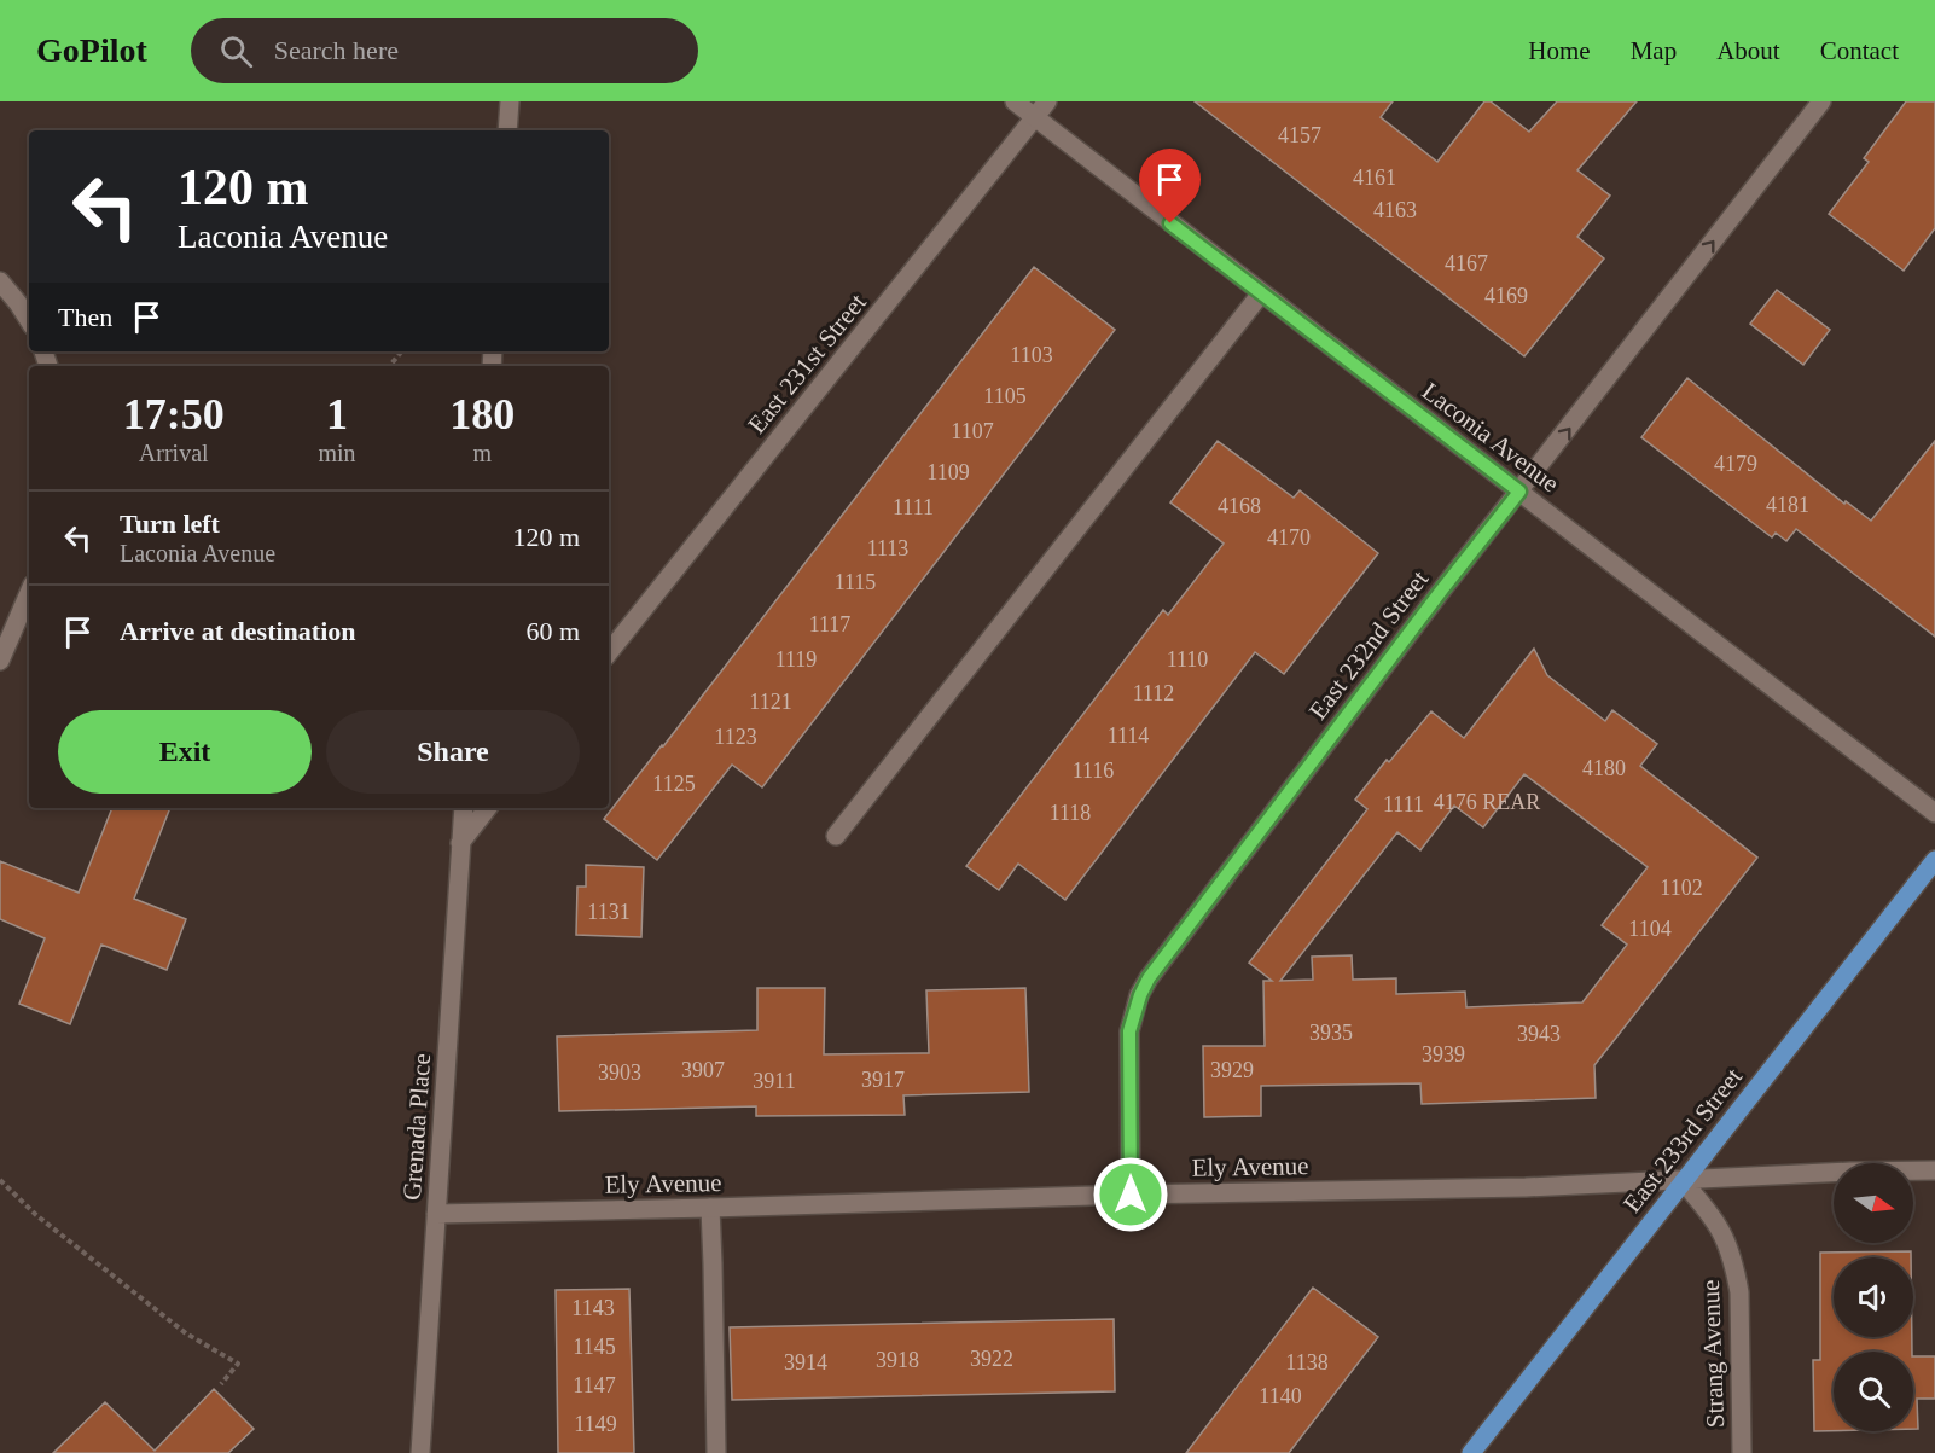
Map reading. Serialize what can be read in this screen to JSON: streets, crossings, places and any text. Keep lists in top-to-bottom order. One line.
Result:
{"streets":{"main road":["East 233rd Street"],"street":["East 231st Street","Laconia Avenue","East 232nd Street","Grenada Place","Ely Avenue","Strang Avenue"]},"crossings":[["East 231st Street","Laconia Avenue"],["Laconia Avenue","East 232nd Street"],["East 232nd Street","Ely Avenue"],["Grenada Place","Ely Avenue"],["East 233rd Street","Ely Avenue"],["East 233rd Street","Strang Avenue"],["Ely Avenue","Strang Avenue"]],"one_way":["East 232nd Street"],"house_numbers":["4157","4161","4163","4167","4169","1103","1105","1107","4179","1109","4181","4168","1111","4170","1113","1115","1117","1119","1110","1112","1121","1114","1123","4180","1116","1125","4176 REAR","1111","1118","1102","1131","1104","3935","3943","3939","3907","3929","3903","3917","3911","1143","1145","3922","3918","3914","1138","1147","1140","1149"],"north":"right","page":{"header":"GoPilot","search":"Search here","nav":["Home","Map","About","Contact"],"turn":["120 m","Laconia Avenue"],"then":"Then","eta":["17:50","Arrival","1","min","180","m"],"list":[{"name":"Turn left","note":"Laconia Avenue","value":"120 m"},{"name":"Arrive at destination","value":"60 m"}],"buttons":["Exit","Share"]}}
